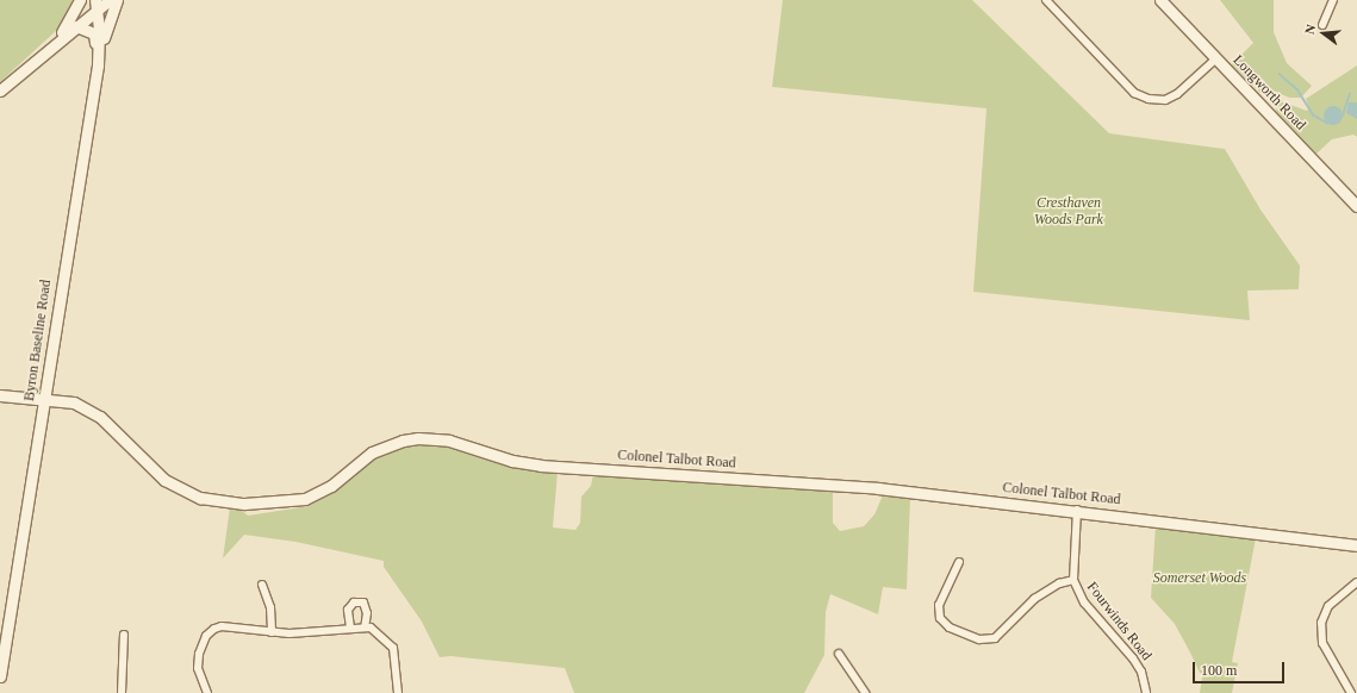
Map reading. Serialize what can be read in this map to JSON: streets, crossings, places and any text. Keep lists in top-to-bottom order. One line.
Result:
{"streets":{"main road":["Longworth Road","Byron Baseline Road","Colonel Talbot Road"],"street":["Fourwinds Road"]},"crossings":[["Byron Baseline Road","Colonel Talbot Road"],["Colonel Talbot Road","Fourwinds Road"]],"parks":["Cresthaven Woods Park","Somerset Woods"],"scale_bar":"100 m","north":"left"}
